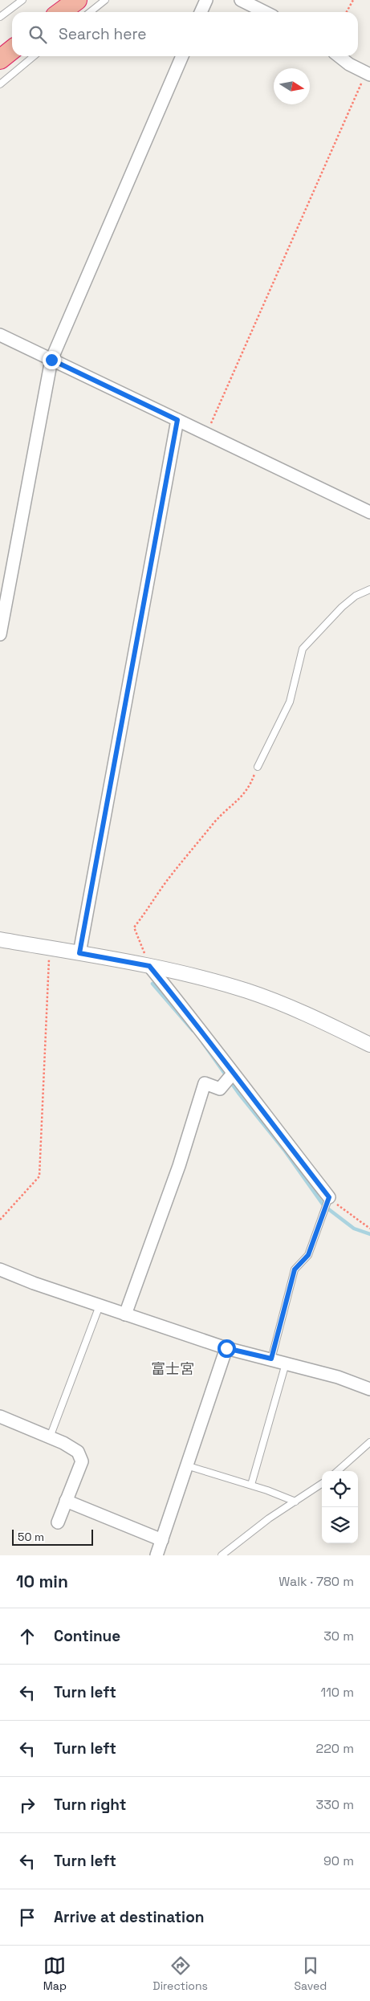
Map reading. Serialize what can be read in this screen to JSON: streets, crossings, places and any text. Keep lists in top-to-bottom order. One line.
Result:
{"districts":["富士宮"],"scale_bar":"50 m","north":"right","page":{"search":"Search here","scale":"50 m","heading":["10 min","Walk · 780 m"],"list":[["Continue","30 m"],["Turn left","110 m"],["Turn left","220 m"],["Turn right","330 m"],["Turn left","90 m"],"Arrive at destination"],"nav":["Map","Directions","Saved"]}}
